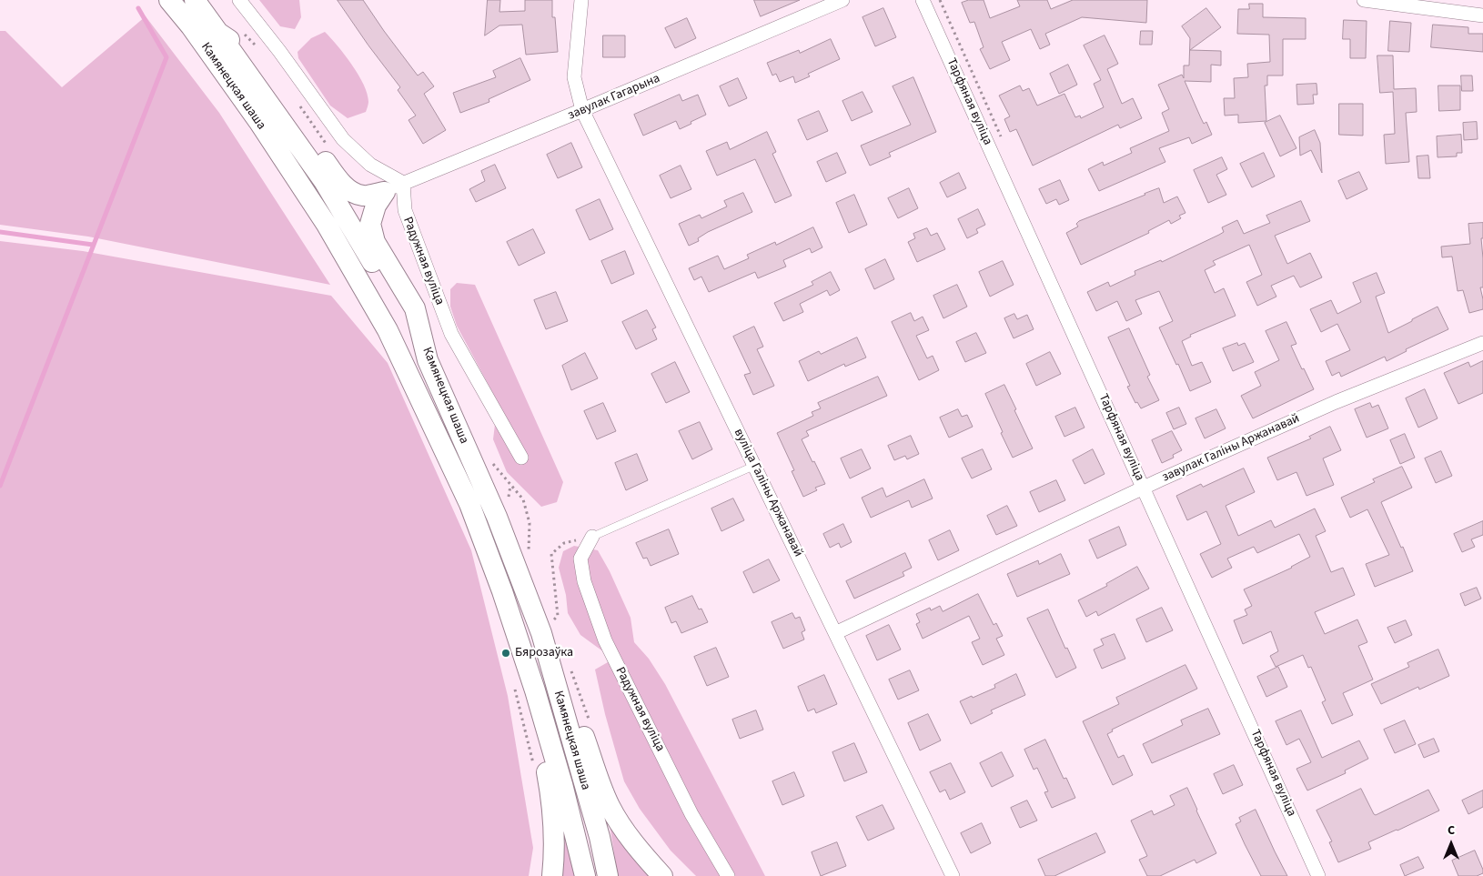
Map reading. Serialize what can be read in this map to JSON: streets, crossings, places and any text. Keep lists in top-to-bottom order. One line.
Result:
{"streets":{"main road":["Камянецкая шаша"],"street":["завулак Гагарына","Тарфяная вуліца","Радужная вуліца","завулак Галіны Аржанавай","вуліца Галіны Аржанавай"]},"crossings":[["Камянецкая шаша","завулак Гагарына"],["завулак Гагарына","Радужная вуліца"],["завулак Гагарына","вуліца Галіны Аржанавай"],["Тарфяная вуліца","завулак Галіны Аржанавай"],["завулак Галіны Аржанавай","вуліца Галіны Аржанавай"]],"places":["Бярозаўка"],"north":"top"}
